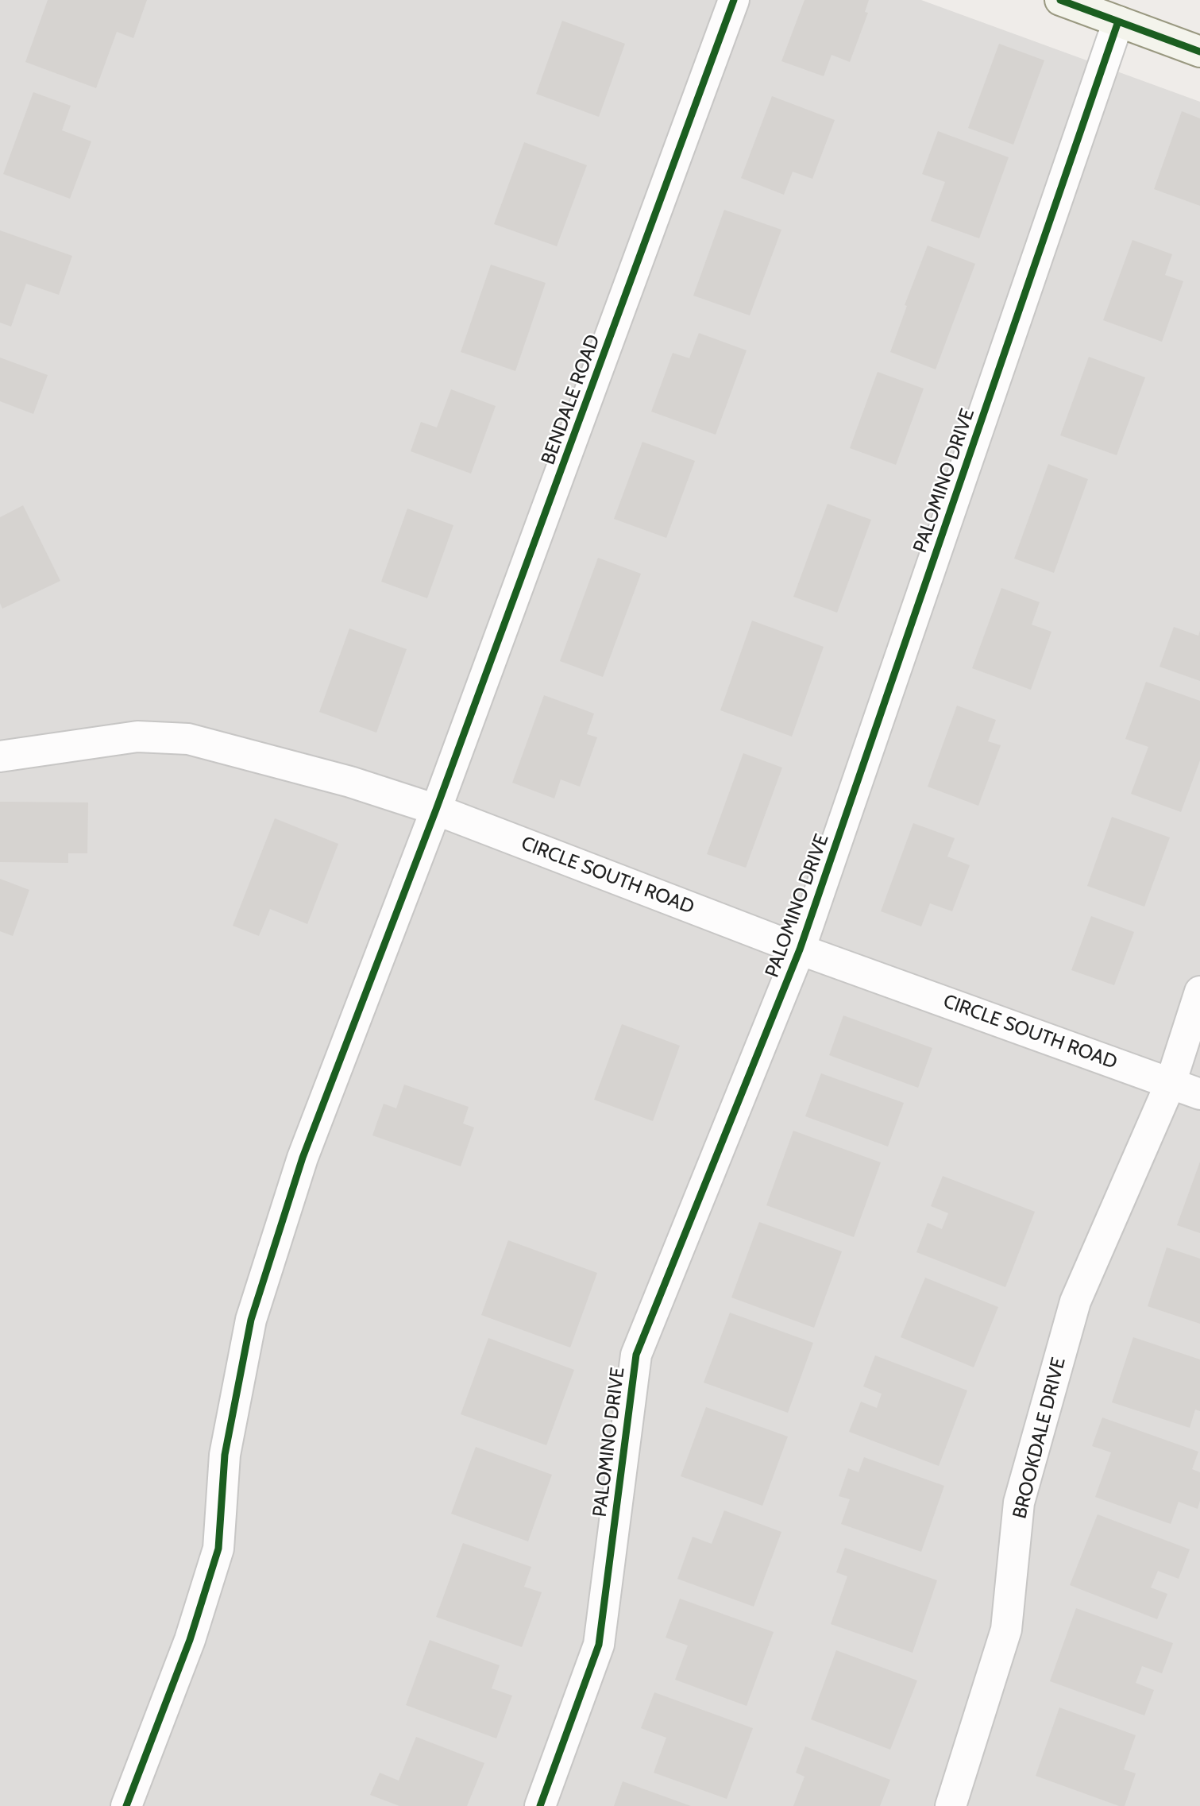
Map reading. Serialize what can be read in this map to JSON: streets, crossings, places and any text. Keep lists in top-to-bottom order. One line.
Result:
{"streets":{"street":["BENDALE ROAD","PALOMINO DRIVE","CIRCLE SOUTH ROAD","BROOKDALE DRIVE"]},"crossings":[["BENDALE ROAD","CIRCLE SOUTH ROAD"],["PALOMINO DRIVE","CIRCLE SOUTH ROAD"],["CIRCLE SOUTH ROAD","BROOKDALE DRIVE"]]}
